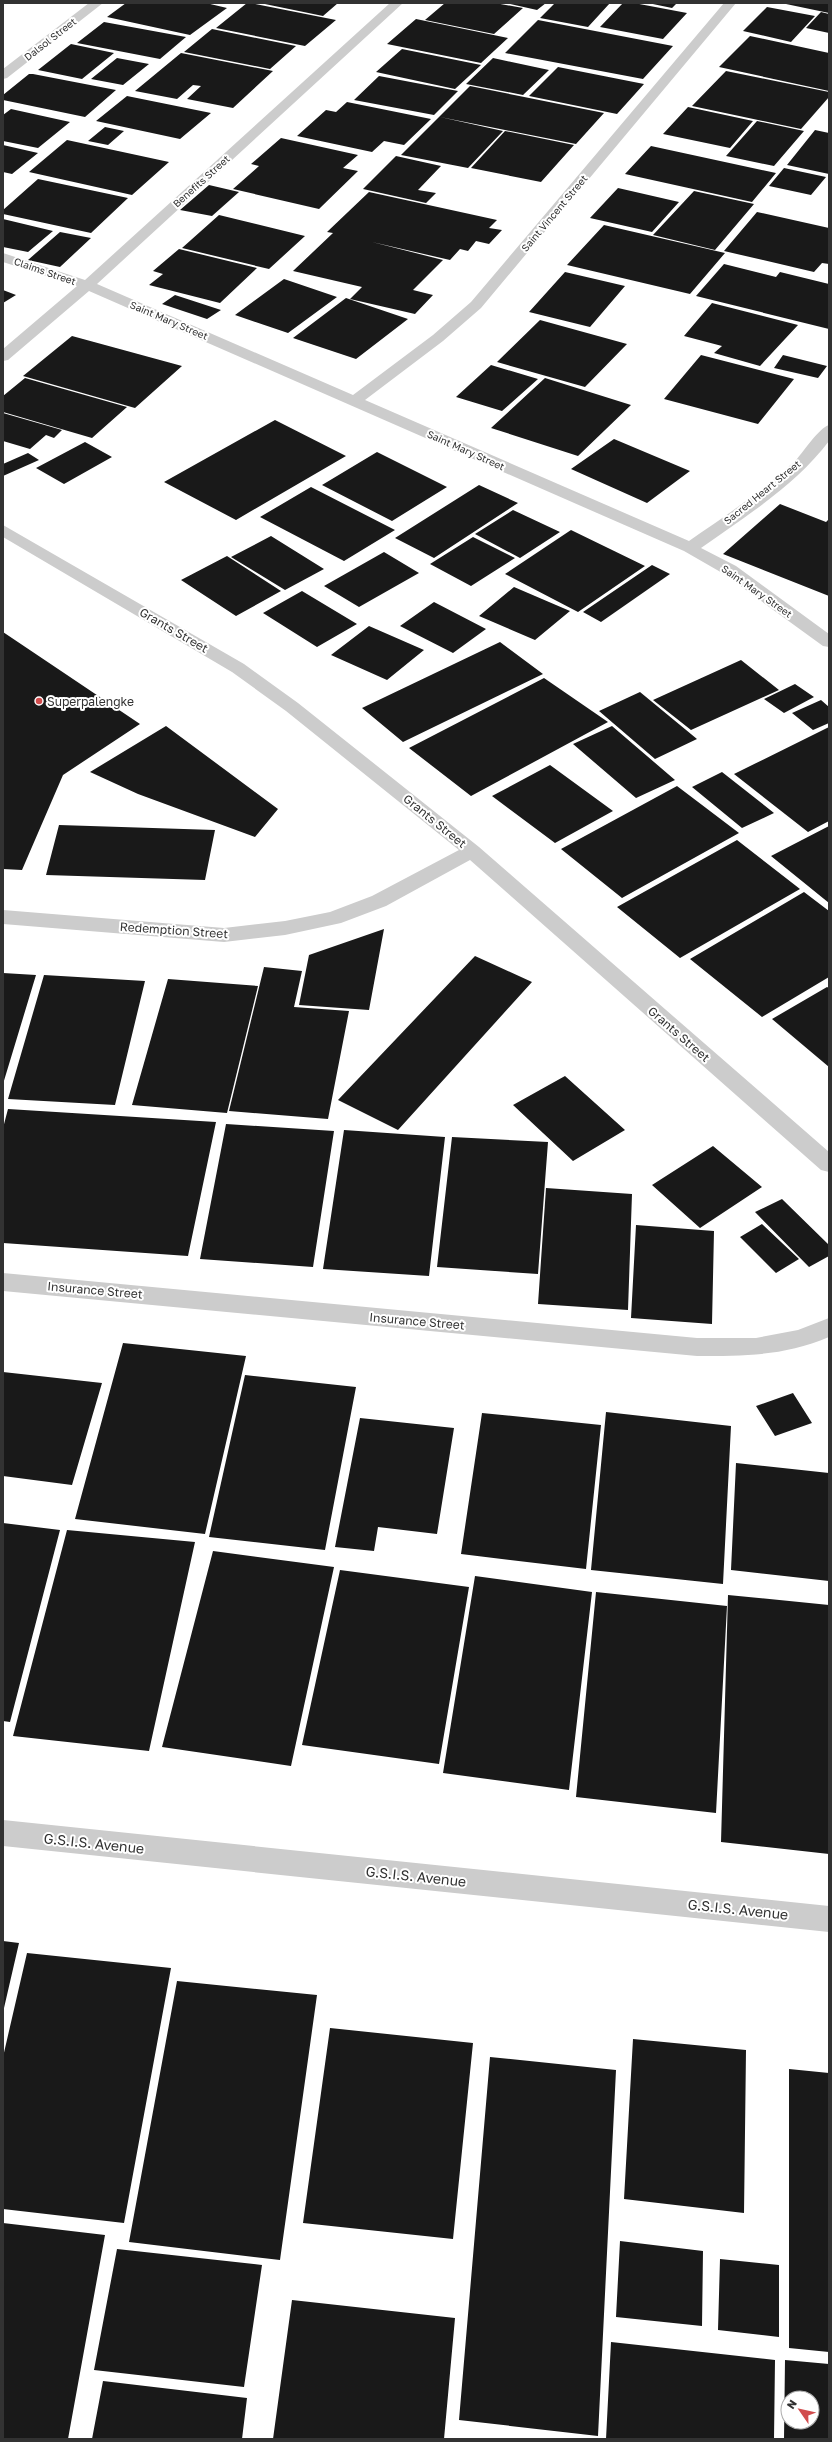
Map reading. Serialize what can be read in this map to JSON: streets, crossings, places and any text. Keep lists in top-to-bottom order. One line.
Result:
{"streets":{"street":["Dalsol Street","Benefits Street","Saint Vincent Street","Claims Street","Saint Mary Street","Sacred Heart Street","Grants Street","Redemption Street","Insurance Street","G.S.I.S. Avenue"]},"crossings":[["Benefits Street","Claims Street"],["Benefits Street","Saint Mary Street"],["Saint Vincent Street","Saint Mary Street"],["Claims Street","Saint Mary Street"],["Saint Mary Street","Sacred Heart Street"],["Grants Street","Redemption Street"]],"places":["Superpalengke"],"north":"top left"}
